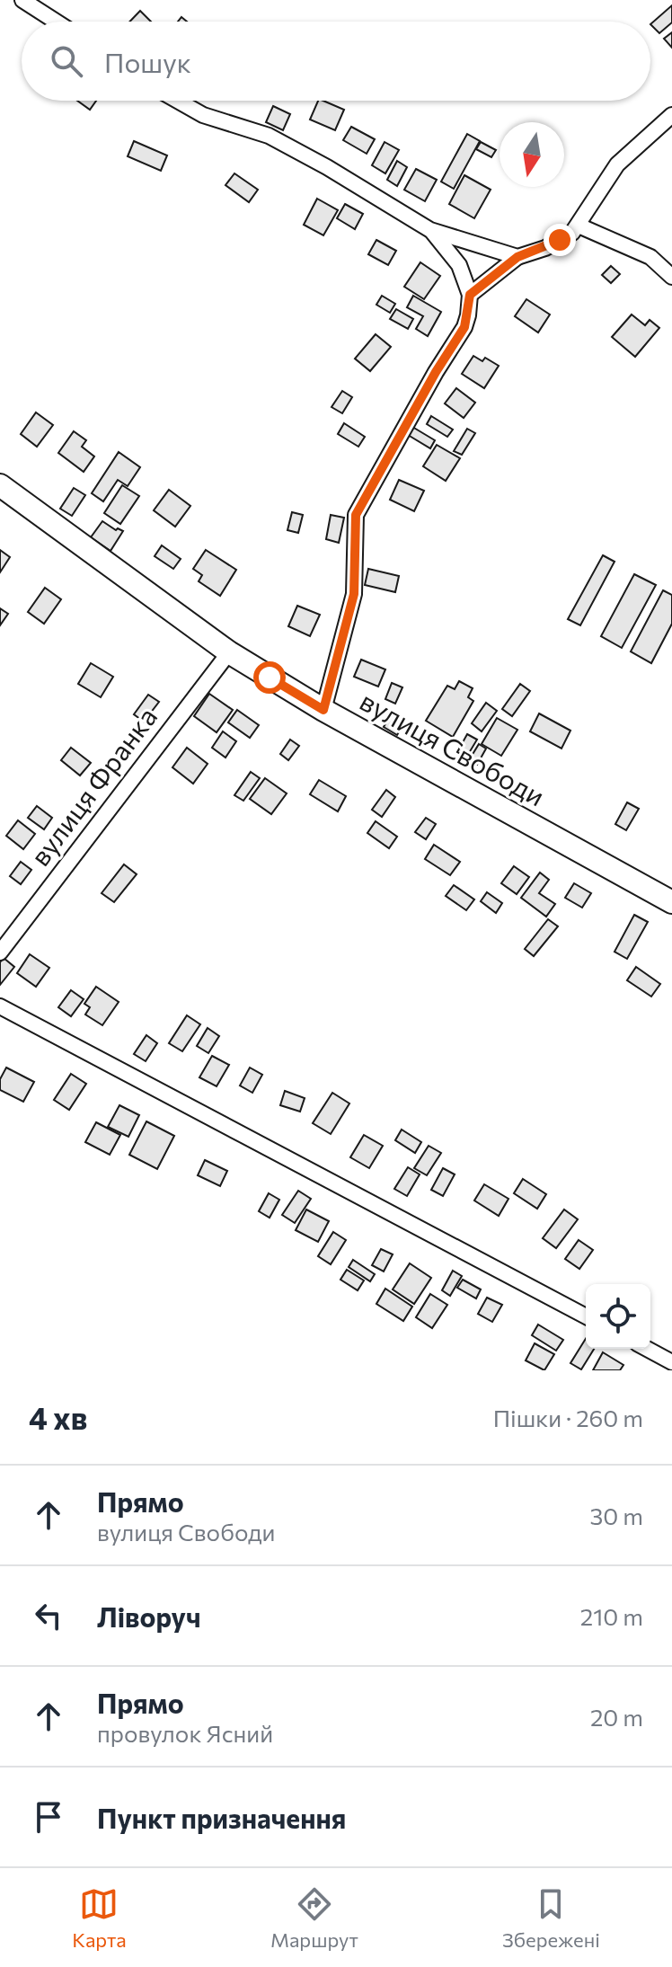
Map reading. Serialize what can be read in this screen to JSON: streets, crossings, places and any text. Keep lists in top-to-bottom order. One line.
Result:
{"streets":{"street":["вулиця Свободи","вулиця Франка"]},"crossings":[["вулиця Свободи","вулиця Франка"]],"north":"bottom","page":{"search":"Пошук","heading":["4 хв","Пішки · 260 m"],"list":[["Прямо","вулиця Свободи","30 m"],["Ліворуч","210 m"],["Прямо","провулок Ясний","20 m"],"Пункт призначення"],"nav":["Карта","Маршрут","Збережені"]}}
